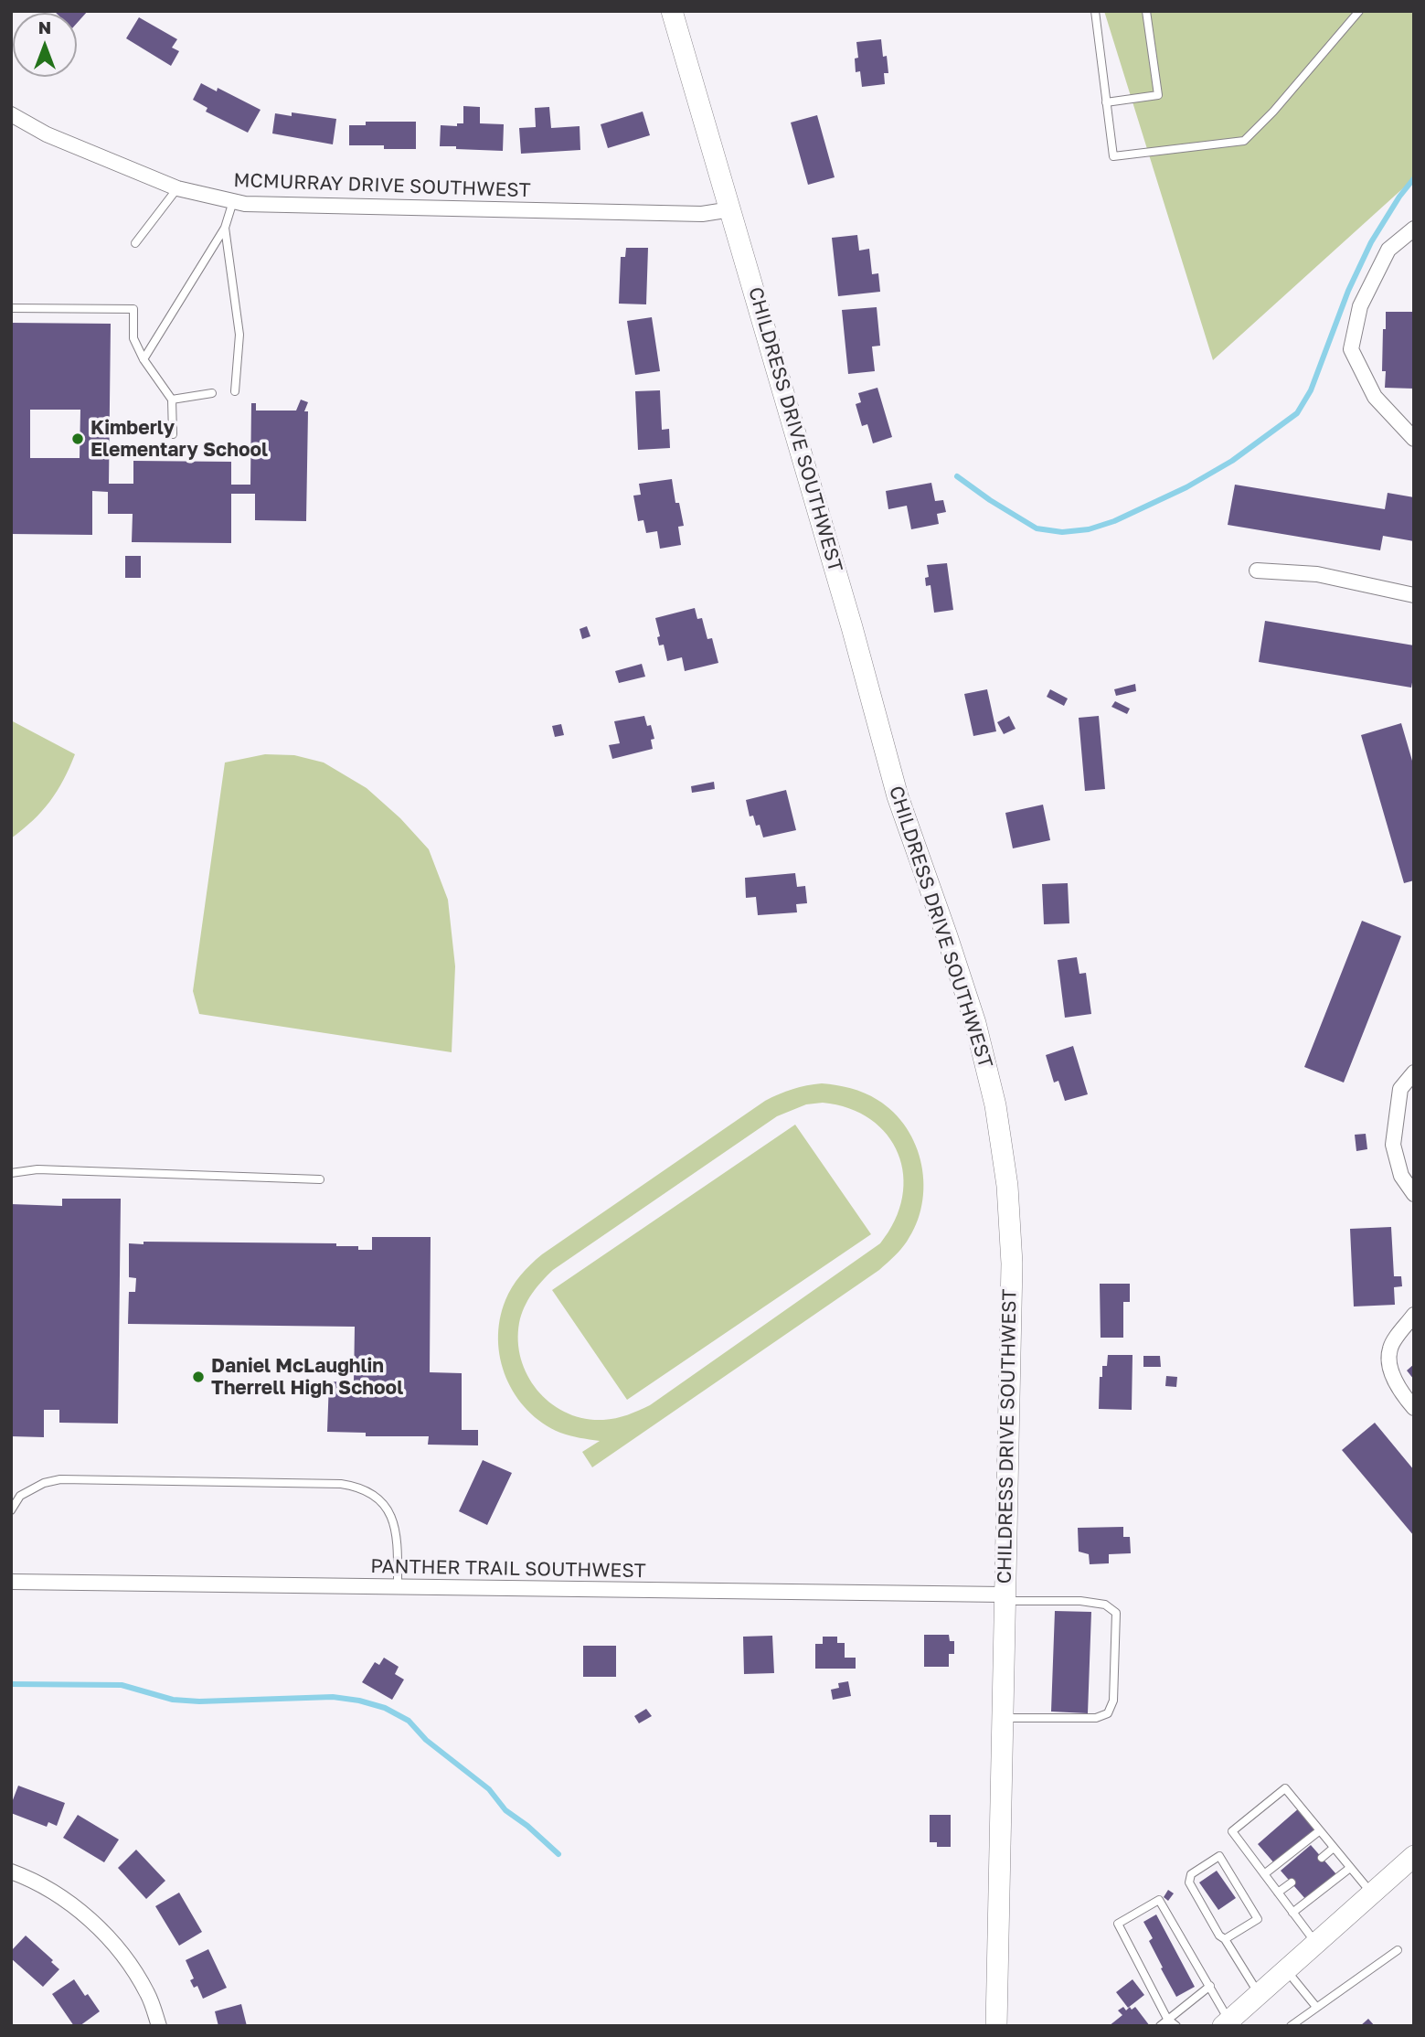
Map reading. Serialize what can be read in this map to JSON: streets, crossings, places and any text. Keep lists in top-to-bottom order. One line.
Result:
{"streets":{"street":["MCMURRAY DRIVE SOUTHWEST","CHILDRESS DRIVE SOUTHWEST","PANTHER TRAIL SOUTHWEST"]},"crossings":[["MCMURRAY DRIVE SOUTHWEST","CHILDRESS DRIVE SOUTHWEST"],["CHILDRESS DRIVE SOUTHWEST","PANTHER TRAIL SOUTHWEST"]],"places":["Kimberly Elementary School","Daniel McLaughlin Therrell High School"],"north":"top"}
